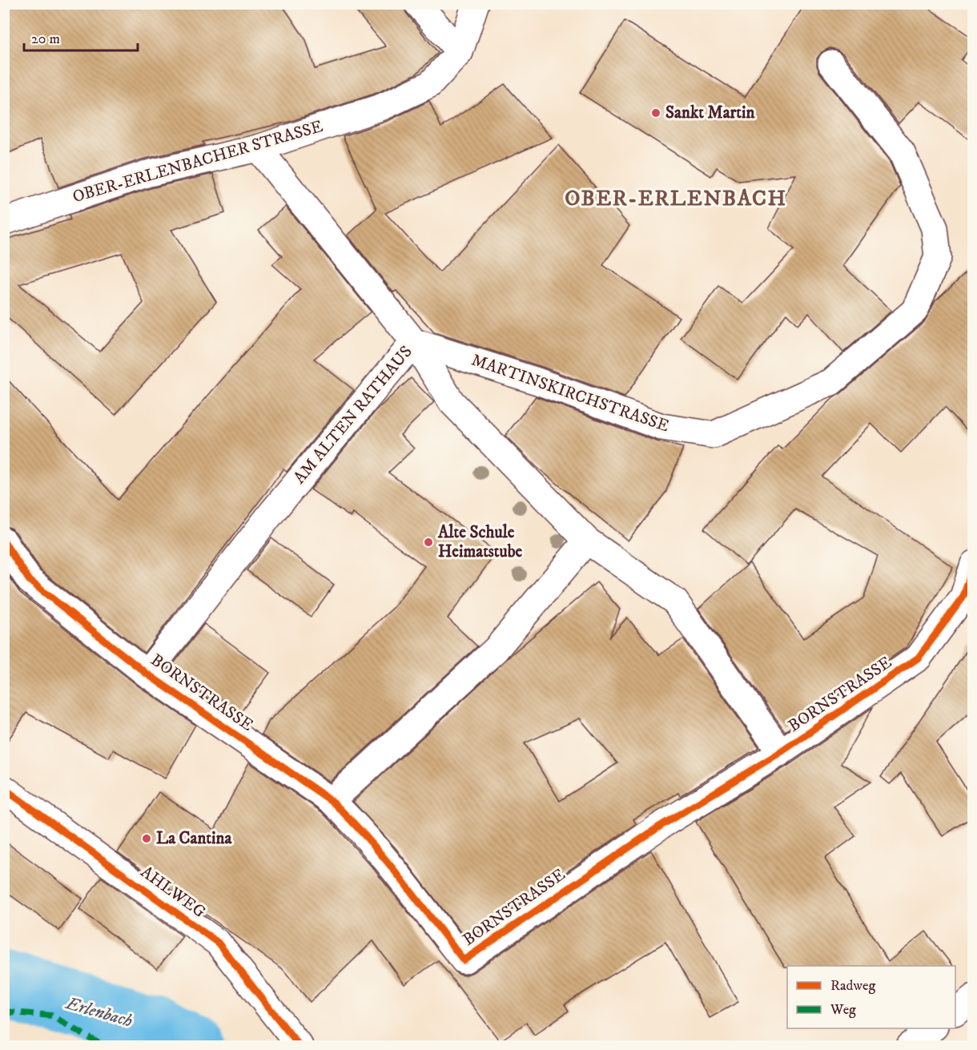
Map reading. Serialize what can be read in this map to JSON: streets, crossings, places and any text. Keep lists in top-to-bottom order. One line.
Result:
{"streets":{"street":["OBER-ERLENBACHER STRASSE","MARTINSKIRCHSTRASSE","AM ALTEN RATHAUS","BORNSTRASSE","AHLWEG"]},"crossings":[["MARTINSKIRCHSTRASSE","AM ALTEN RATHAUS"],["AM ALTEN RATHAUS","BORNSTRASSE"]],"districts":["OBER-ERLENBACH"],"water":["Erlenbach"],"places":["Sankt Martin","Alte Schule Heimatstube","La Cantina"],"legend":["Radweg","Weg"],"scale_bar":"20 m"}
